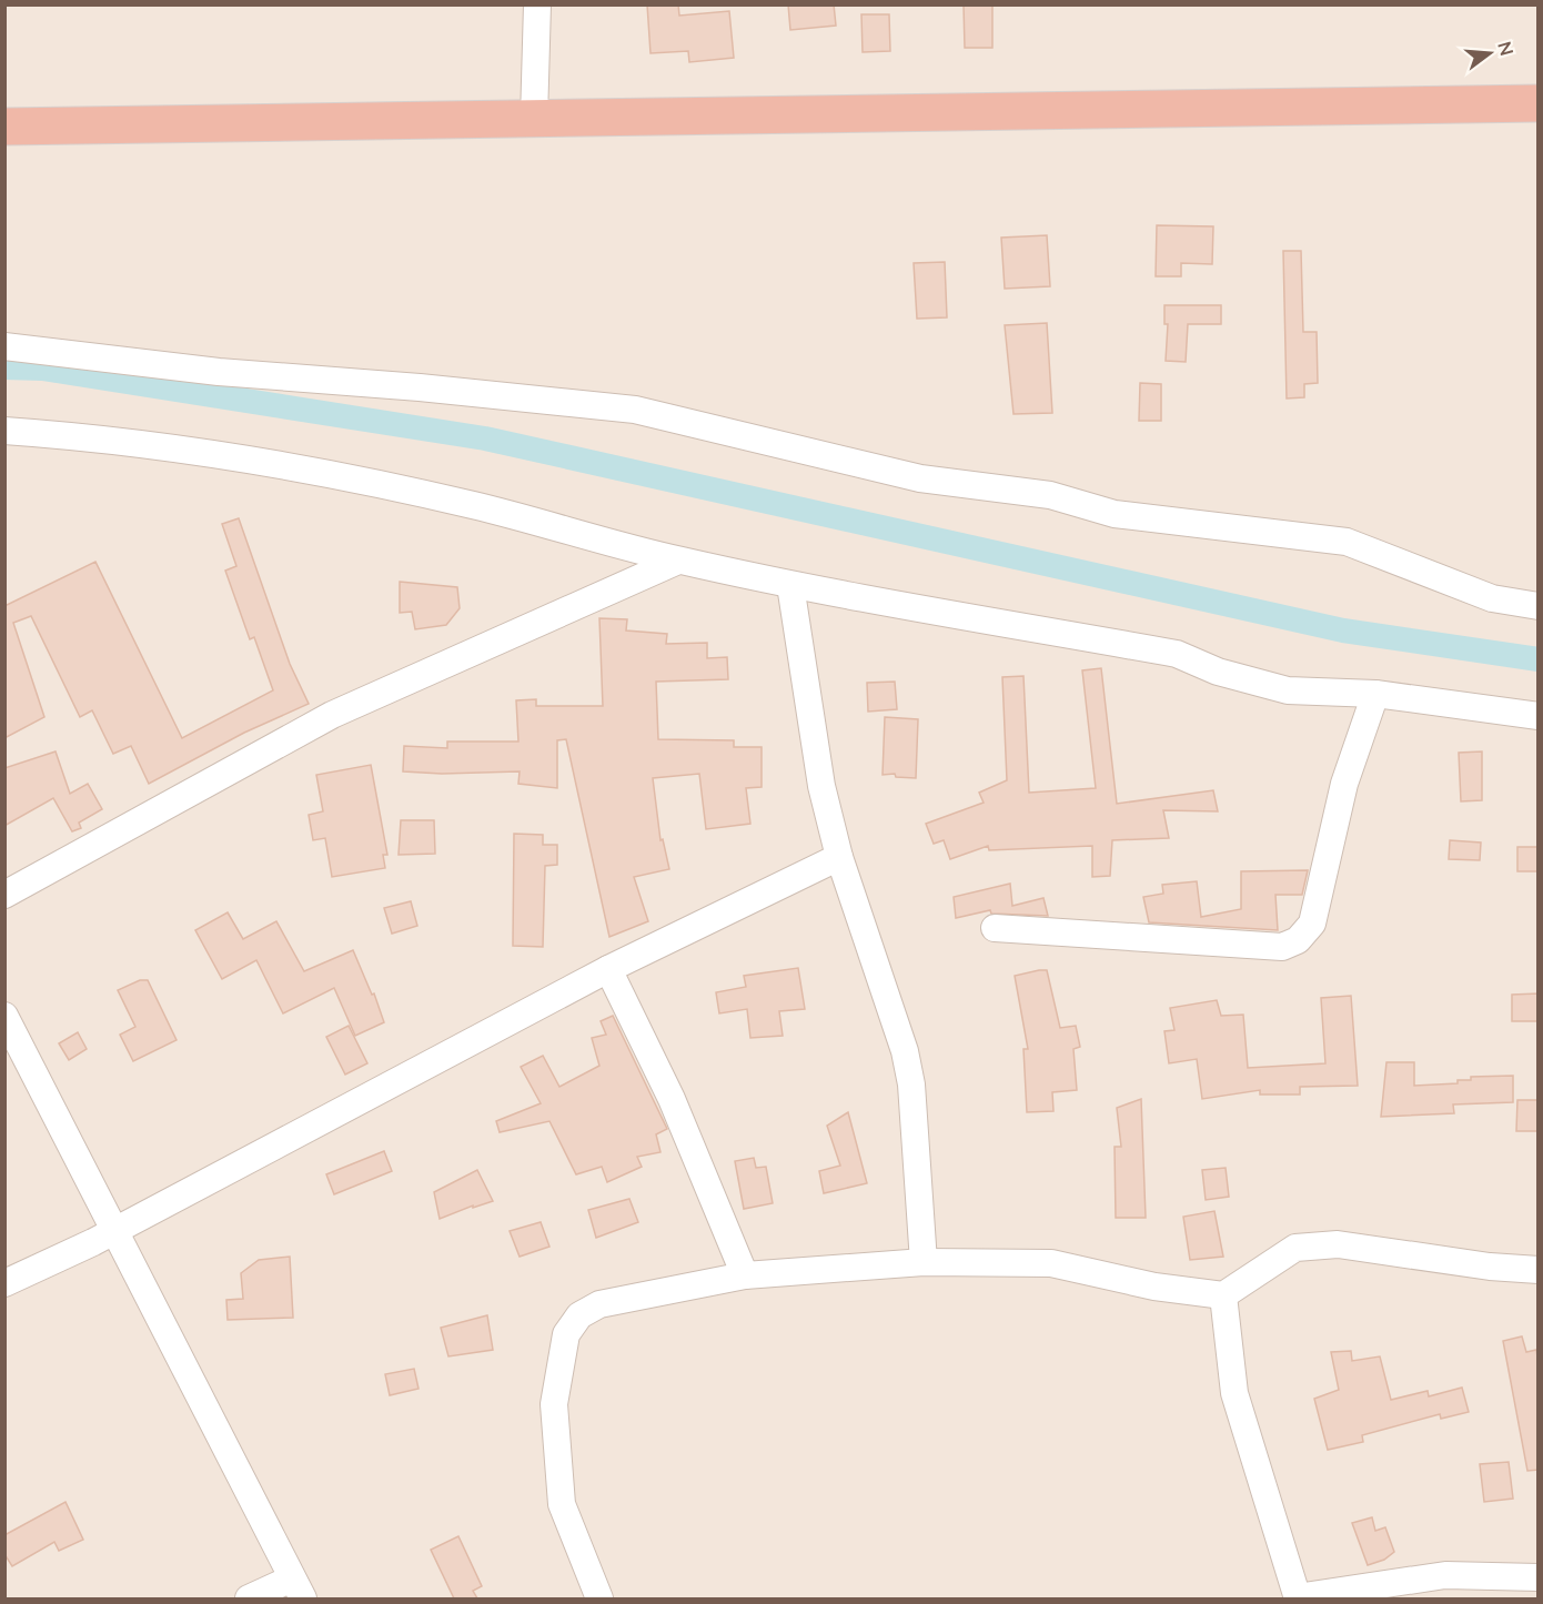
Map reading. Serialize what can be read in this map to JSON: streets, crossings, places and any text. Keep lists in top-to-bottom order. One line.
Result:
{"north":"right"}
